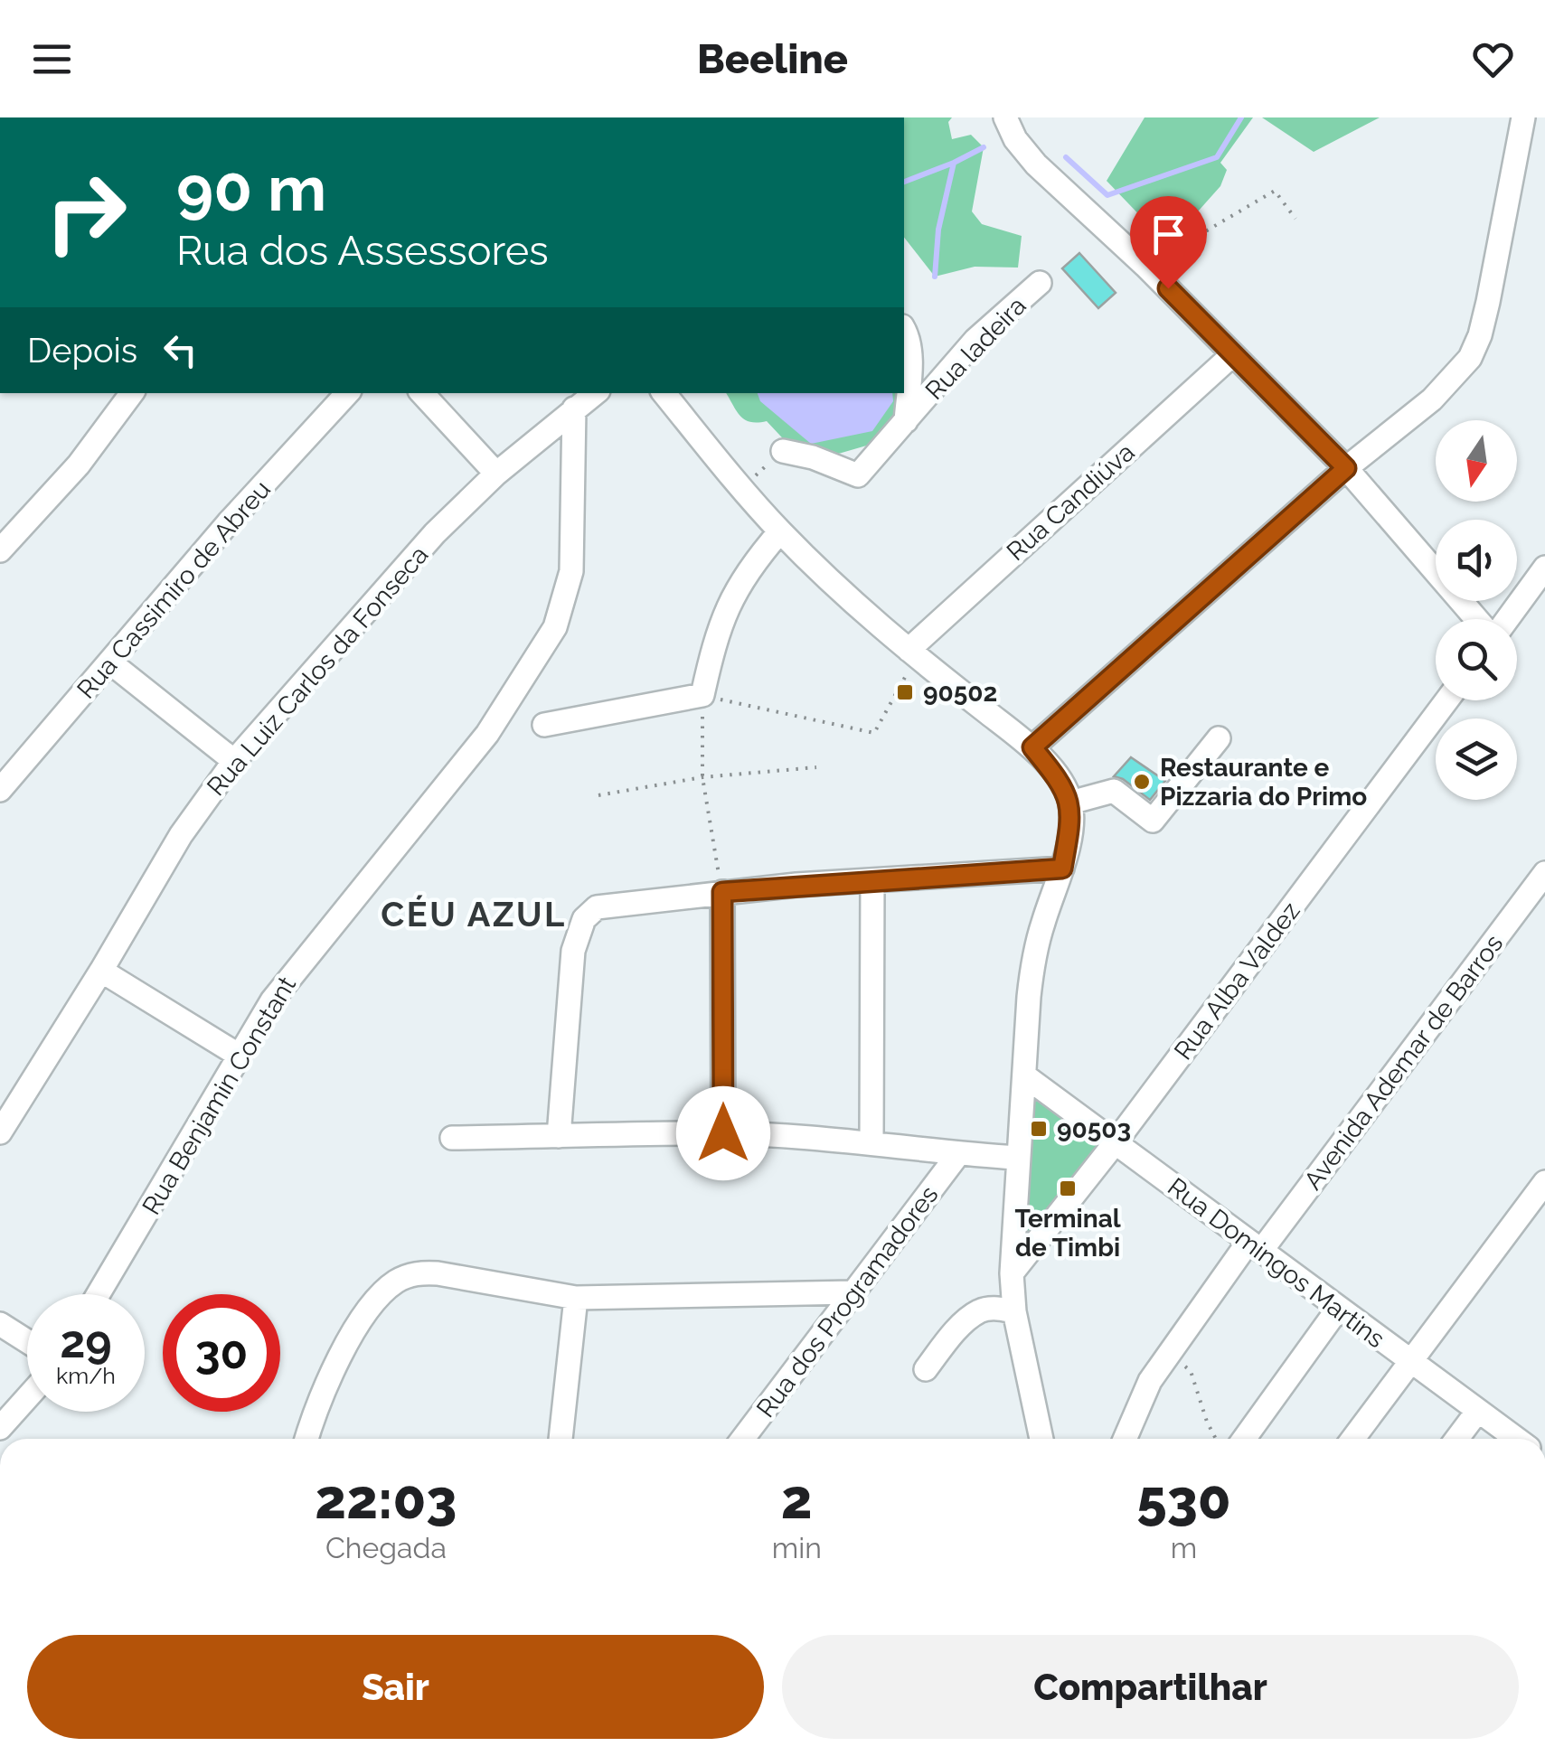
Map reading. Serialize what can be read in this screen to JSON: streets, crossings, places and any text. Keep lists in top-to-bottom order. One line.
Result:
{"streets":{"street":["Rua ladeira","Rua Candiúva","Rua Cassimiro de Abreu","Rua Luiz Carlos da Fonseca","Rua Alba Valdez","Avenida Ademar de Barros","Rua Benjamin Constant","Rua Domingos Martins","Rua dos Programadores"]},"crossings":[["Rua Luiz Carlos da Fonseca","Rua Benjamin Constant"],["Rua Alba Valdez","Rua Domingos Martins"],["Avenida Ademar de Barros","Rua Domingos Martins"]],"districts":["CÉU AZUL"],"places":{"transit":["90502","90503","Terminal de Timbi"],"other":["Restaurante e Pizzaria do Primo"]},"north":"bottom","page":{"header":"Beeline","turn":["90 m","Rua dos Assessores"],"then":"Depois","speed":"29 km/h","limit":"30","eta":["22:03","Chegada","2","min","530","m"],"buttons":["Sair","Compartilhar"]}}
